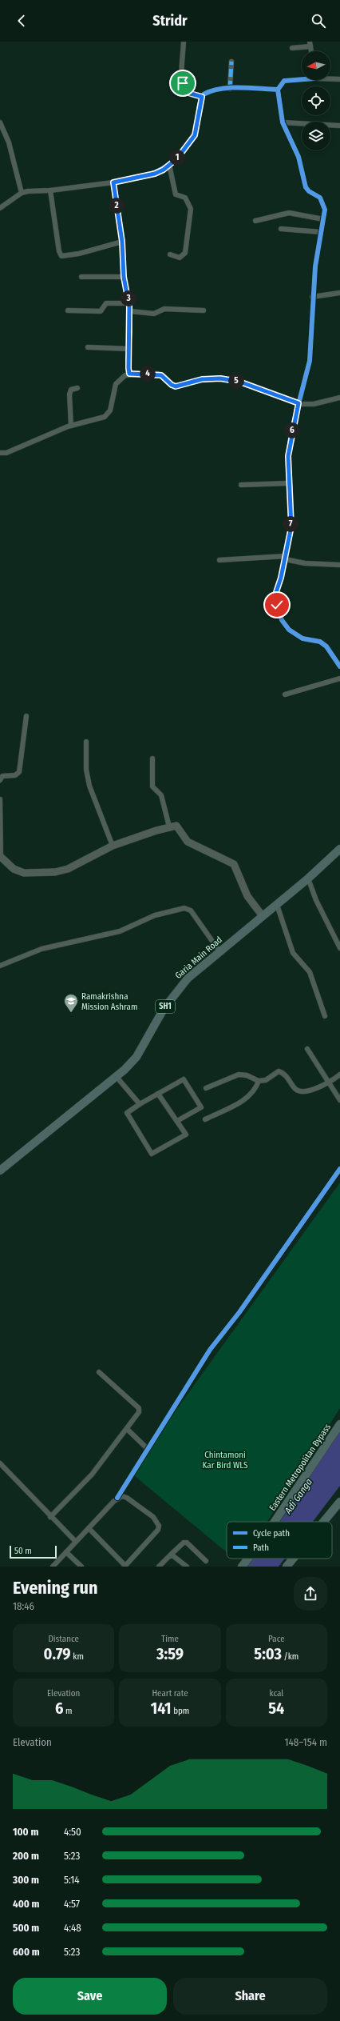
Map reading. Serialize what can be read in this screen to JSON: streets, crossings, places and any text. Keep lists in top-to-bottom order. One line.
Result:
{"streets":{"main road":["Garia Main Road","SH1","Eastern Metropolitan Bypass"]},"water":["Adi Ganga"],"parks":["Chintamoni Kar Bird WLS"],"places":{"school or university":["Ramakrishna Mission Ashram"]},"legend":["Cycle path","Path"],"scale_bar":"50 m","north":"left","page":{"header":"Stridr","pins":["1","2","3","4","5","6","7"],"scale":"50 m","heading":["Evening run","18:46"],"stats":[["Distance","0.79 km"],["Time","3:59"],["Pace","5:03 /km"],["Elevation","6 m"],["Heart rate","141 bpm"],["kcal","54"]],"chart":["Elevation","148–154 m"],"list":[{"name":"100 m","note":"4:50"},{"name":"200 m","note":"5:23"},{"name":"300 m","note":"5:14"},{"name":"400 m","note":"4:57"},{"name":"500 m","note":"4:48"},{"name":"600 m","note":"5:23"}],"buttons":["Save","Share"]}}
